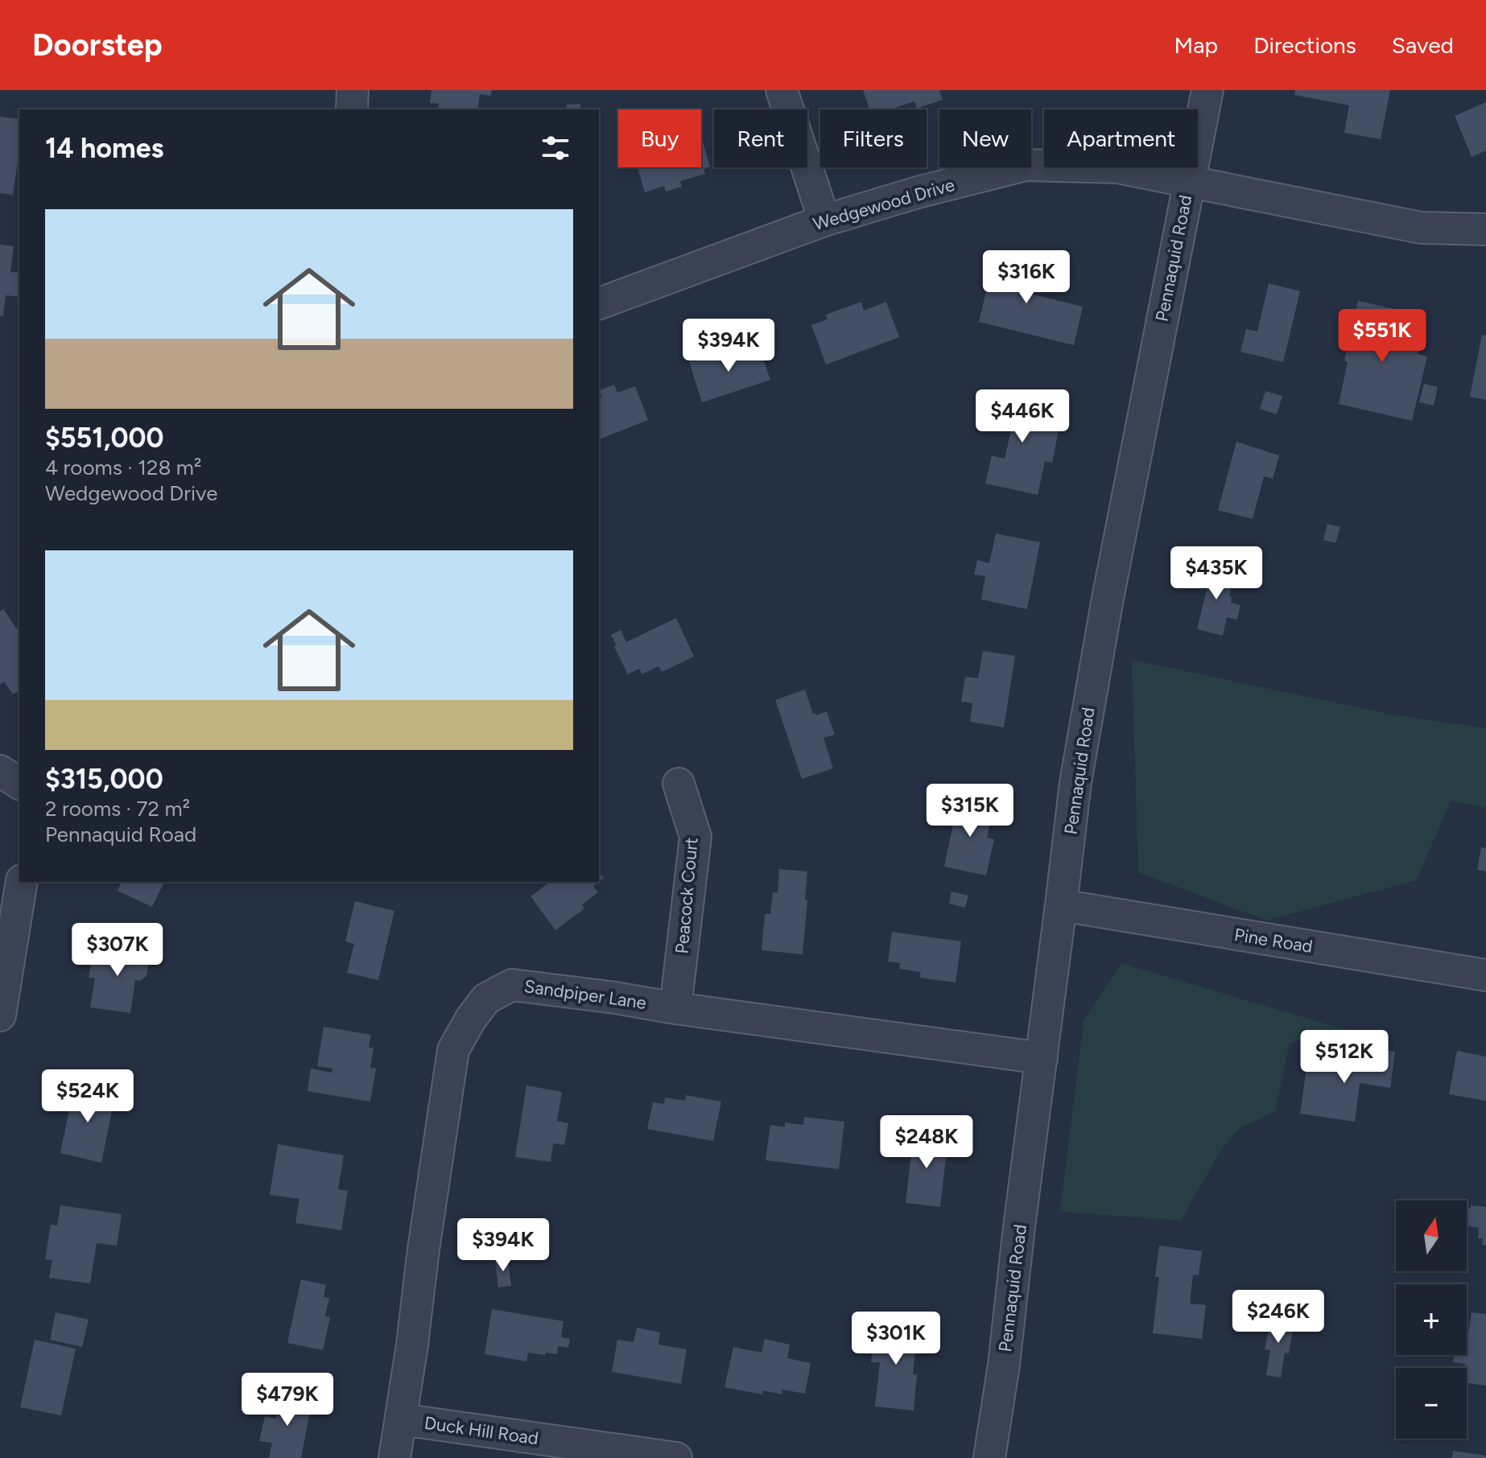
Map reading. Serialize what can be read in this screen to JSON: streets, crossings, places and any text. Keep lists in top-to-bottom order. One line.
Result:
{"streets":{"street":["Wedgewood Drive","Pennaquid Road","Peacock Court","Pine Road","Sandpiper Lane","Duck Hill Road"]},"crossings":[["Wedgewood Drive","Pennaquid Road"],["Pennaquid Road","Pine Road"],["Pennaquid Road","Sandpiper Lane"],["Peacock Court","Sandpiper Lane"],["Sandpiper Lane","Duck Hill Road"]],"north":"top","page":{"header":"Doorstep","nav":["Map","Directions","Saved"],"chip":["Buy","Rent","Filters","New","Apartment"],"heading":"14 homes","list":[{"name":"$551,000","note":"4 rooms · 128 m² · Wedgewood Drive"},{"name":"$315,000","note":"2 rooms · 72 m² · Pennaquid Road"}],"price":["$316K","$551K","$394K","$446K","$435K","$315K","$307K","$512K","$524K","$248K","$394K","$246K","$301K","$479K"],"map_buttons":["+","−"]}}
